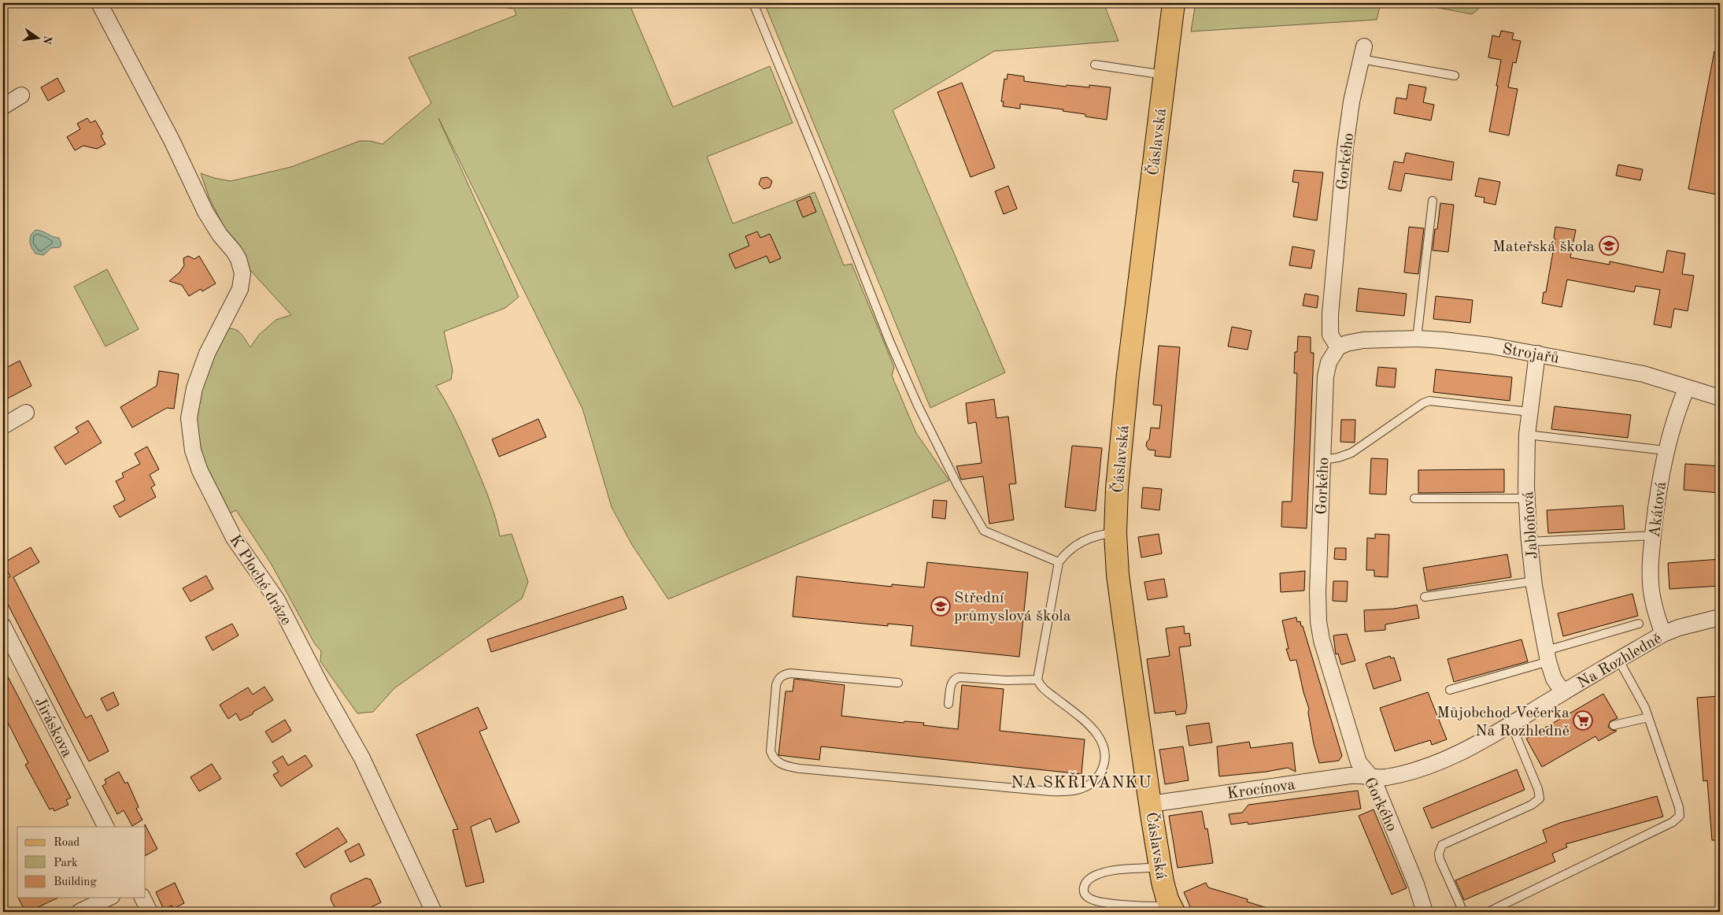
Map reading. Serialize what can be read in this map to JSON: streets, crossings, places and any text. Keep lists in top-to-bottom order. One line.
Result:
{"streets":{"main road":["Čáslavská"],"street":["Gorkého","Strojařů","Akátová","Jabloňová","K Ploché dráze","Na Rozhledně","Jiráskova","Krocínova"]},"crossings":[["Čáslavská","Krocínova"],["Gorkého","Strojařů"],["Gorkého","Na Rozhledně"],["Gorkého","Krocínova"],["Strojařů","Akátová"],["Strojařů","Jabloňová"],["Akátová","Na Rozhledně"],["Jabloňová","Na Rozhledně"],["Na Rozhledně","Krocínova"]],"districts":["NA SKŘIVÁNKU"],"places":{"school or university":["Mateřská škola","Střední průmyslová škola"],"supermarket":["Můjobchod Večerka Na Rozhledně"]},"legend":["Road","Park","Building"],"north":"right"}
